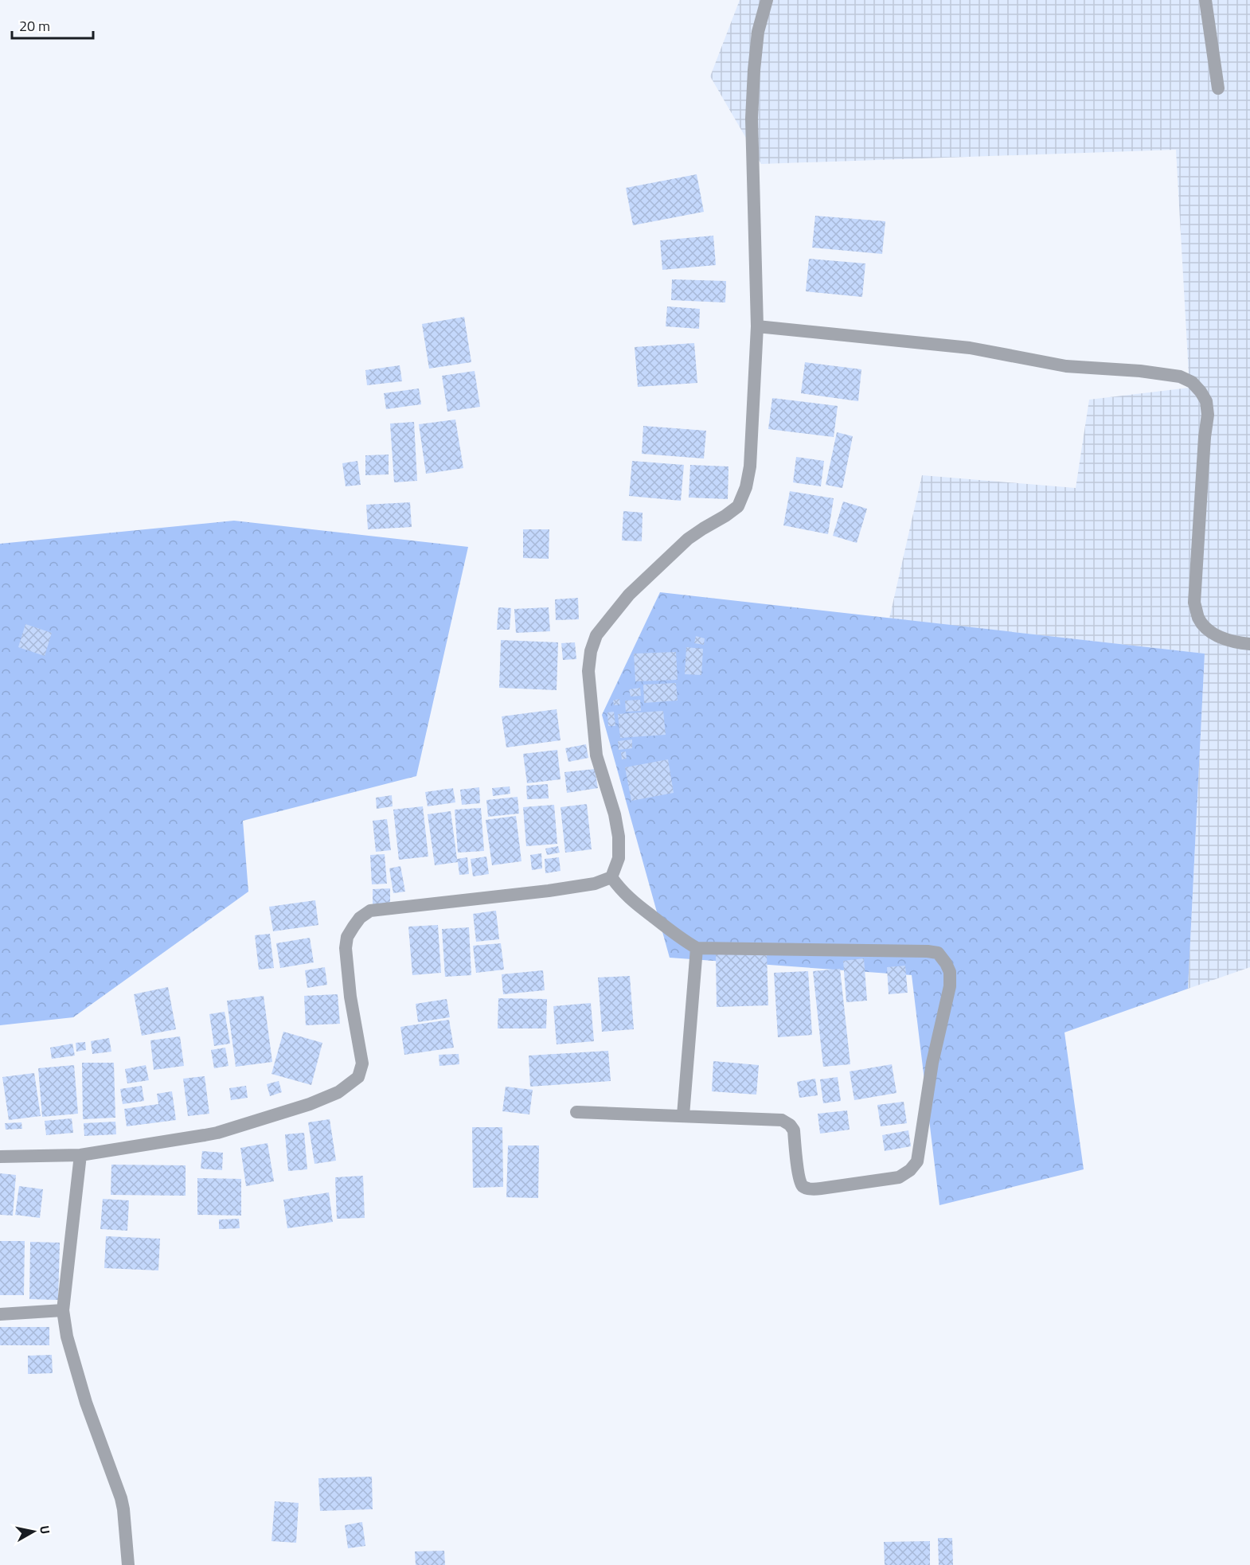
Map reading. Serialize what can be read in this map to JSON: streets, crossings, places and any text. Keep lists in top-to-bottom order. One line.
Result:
{"scale_bar":"20 m","north":"right"}
